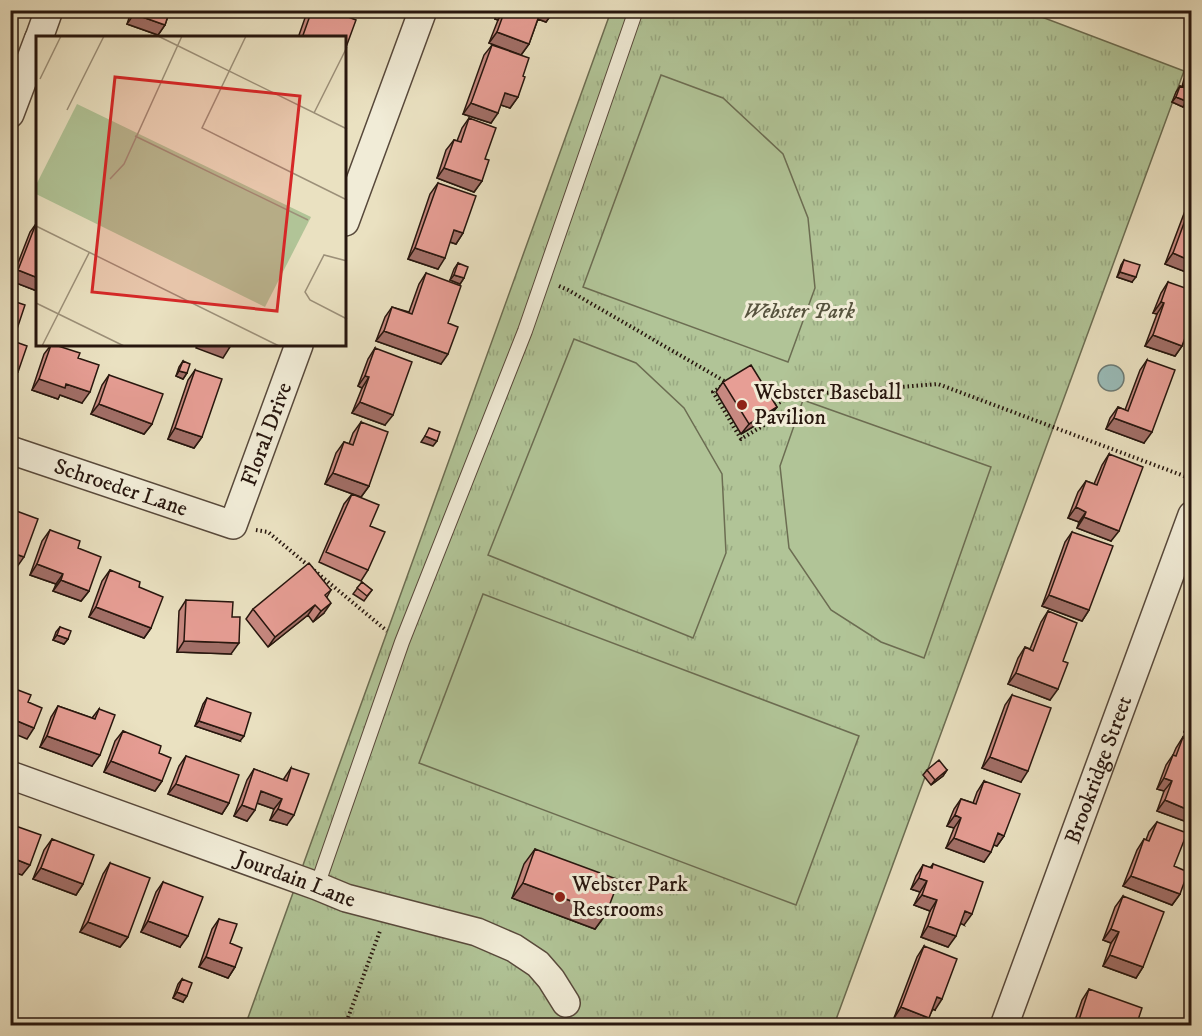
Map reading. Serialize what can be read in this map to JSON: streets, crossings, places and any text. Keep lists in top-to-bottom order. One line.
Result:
{"streets":{"street":["Floral Drive","Schroeder Lane","Brookridge Street","Jourdain Lane"]},"crossings":[["Floral Drive","Schroeder Lane"]],"parks":["Webster Park"],"places":["Webster Baseball Pavilion","Webster Park Restrooms"]}
